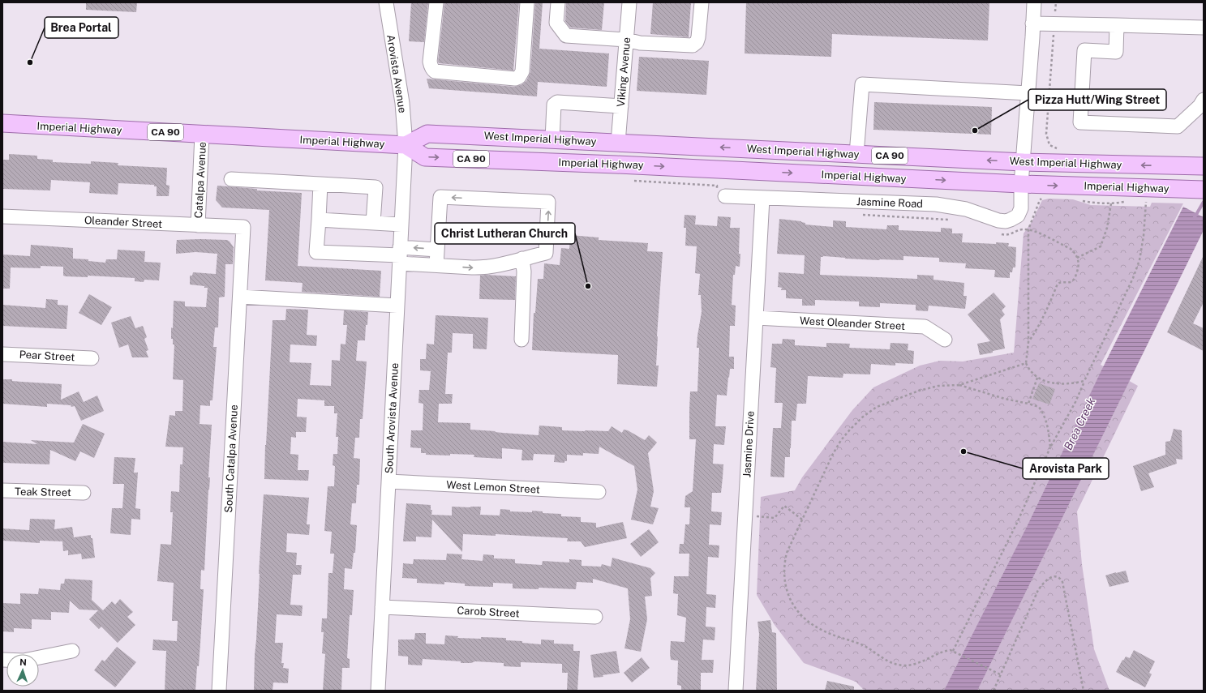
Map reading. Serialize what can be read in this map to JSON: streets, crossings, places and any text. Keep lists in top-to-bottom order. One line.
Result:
{"streets":{"main road":["Imperial Highway","CA 90","West Imperial Highway"],"street":["Viking Avenue","Arovista Avenue","Catalpa Avenue","Jasmine Road","Oleander Street","West Oleander Street","Pear Street","South Arovista Avenue","Jasmine Drive","South Catalpa Avenue","West Lemon Street","Teak Street","Carob Street"]},"crossings":[["Viking Avenue","West Imperial Highway"],["Arovista Avenue","Imperial Highway"],["Arovista Avenue","West Imperial Highway"],["Arovista Avenue","South Arovista Avenue"],["Imperial Highway","West Imperial Highway"],["Imperial Highway","Catalpa Avenue"],["Imperial Highway","Jasmine Road"],["Imperial Highway","South Arovista Avenue"],["West Imperial Highway","South Arovista Avenue"],["Catalpa Avenue","Oleander Street"],["Jasmine Road","Jasmine Drive"],["Oleander Street","South Catalpa Avenue"],["West Oleander Street","Jasmine Drive"],["South Arovista Avenue","West Lemon Street"],["South Arovista Avenue","Carob Street"]],"one_way":["Imperial Highway","West Imperial Highway"],"water":["Brea Creek"],"places":["Brea Portal","Pizza Hutt/Wing Street","Christ Lutheran Church","Arovista Park"],"north":"top"}
